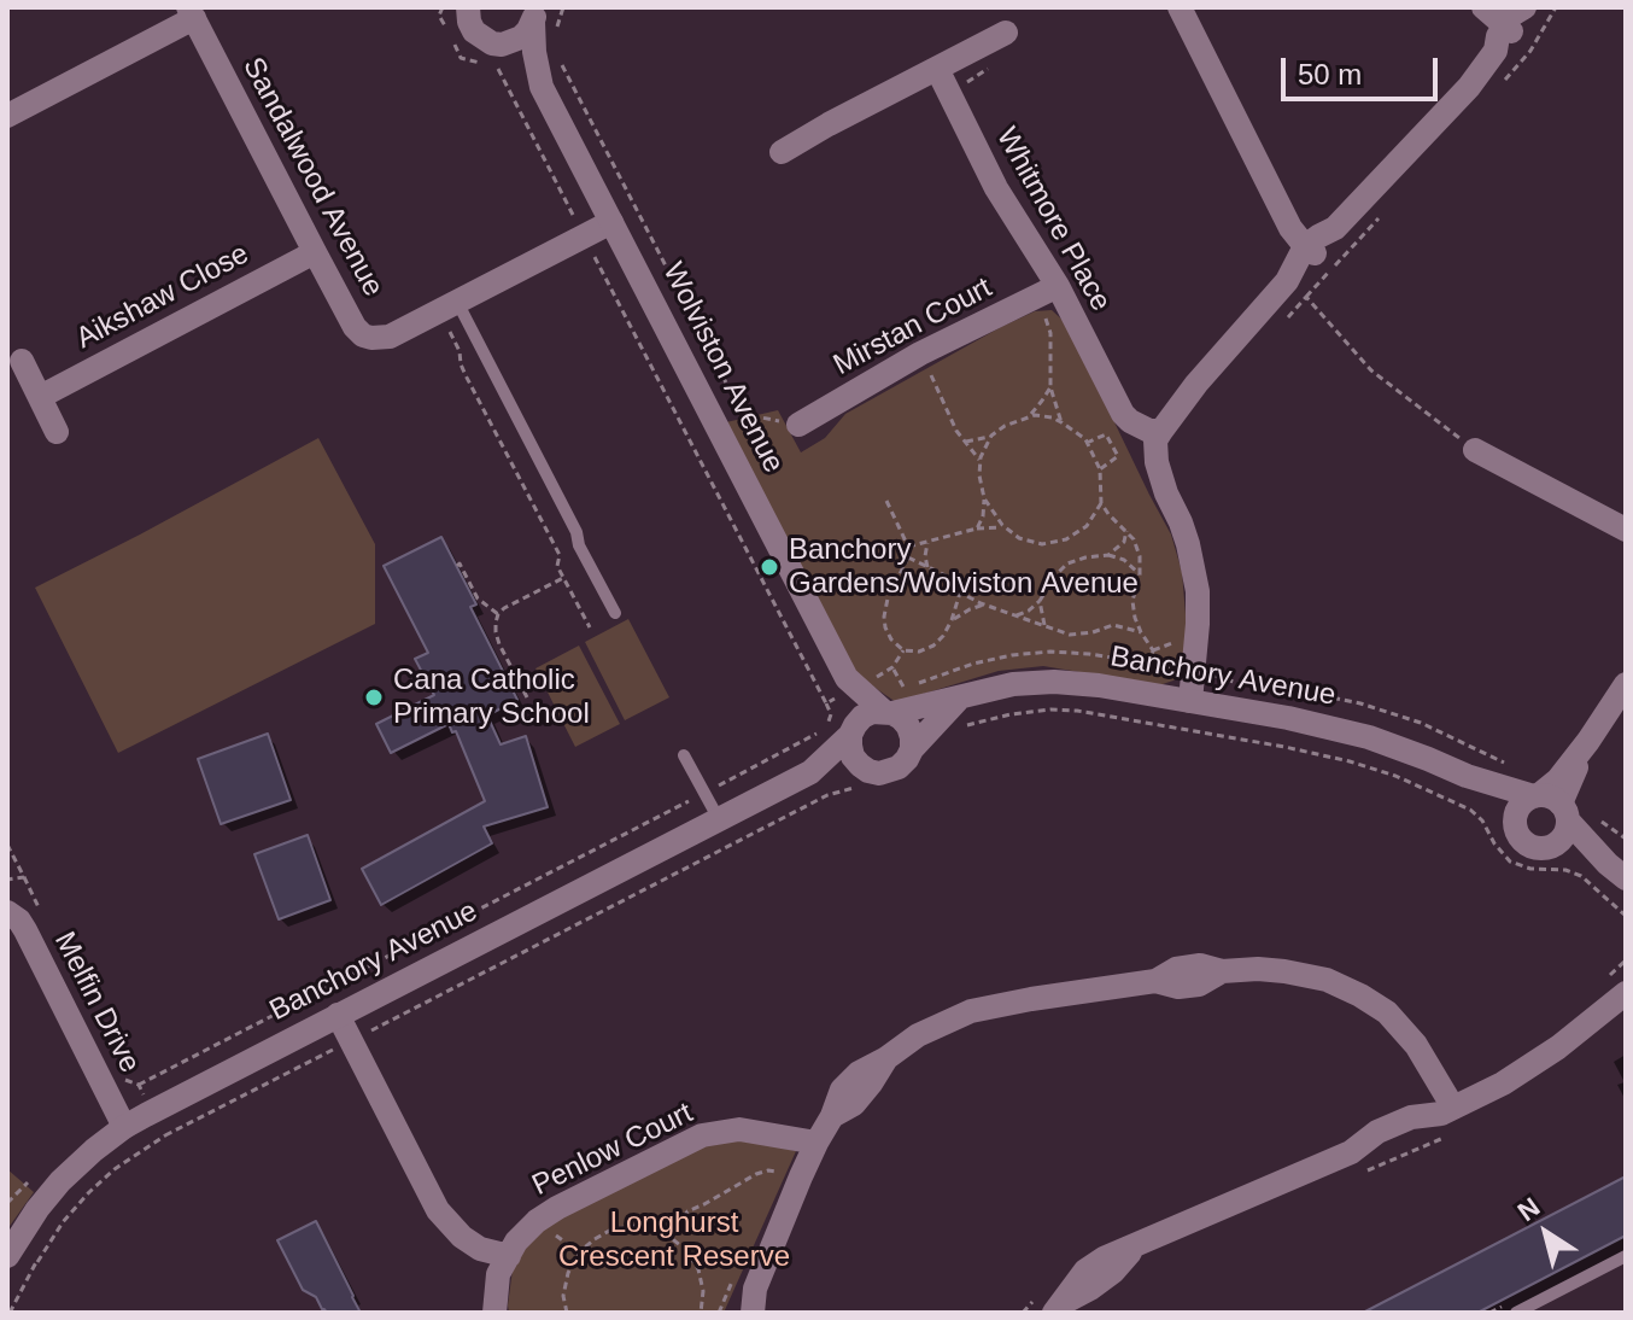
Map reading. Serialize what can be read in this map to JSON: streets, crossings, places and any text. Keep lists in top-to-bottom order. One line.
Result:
{"streets":{"street":["Sandalwood Avenue","Whitmore Place","Aikshaw Close","Mirstan Court","Wolviston Avenue","Banchory Avenue","Melfin Drive","Penlow Court"]},"crossings":[["Sandalwood Avenue","Aikshaw Close"],["Sandalwood Avenue","Wolviston Avenue"],["Whitmore Place","Mirstan Court"],["Wolviston Avenue","Banchory Avenue"],["Banchory Avenue","Melfin Drive"]],"parks":["Longhurst Crescent Reserve"],"places":["Banchory Gardens/Wolviston Avenue","Cana Catholic Primary School"],"scale_bar":"50 m","north":"top left"}
